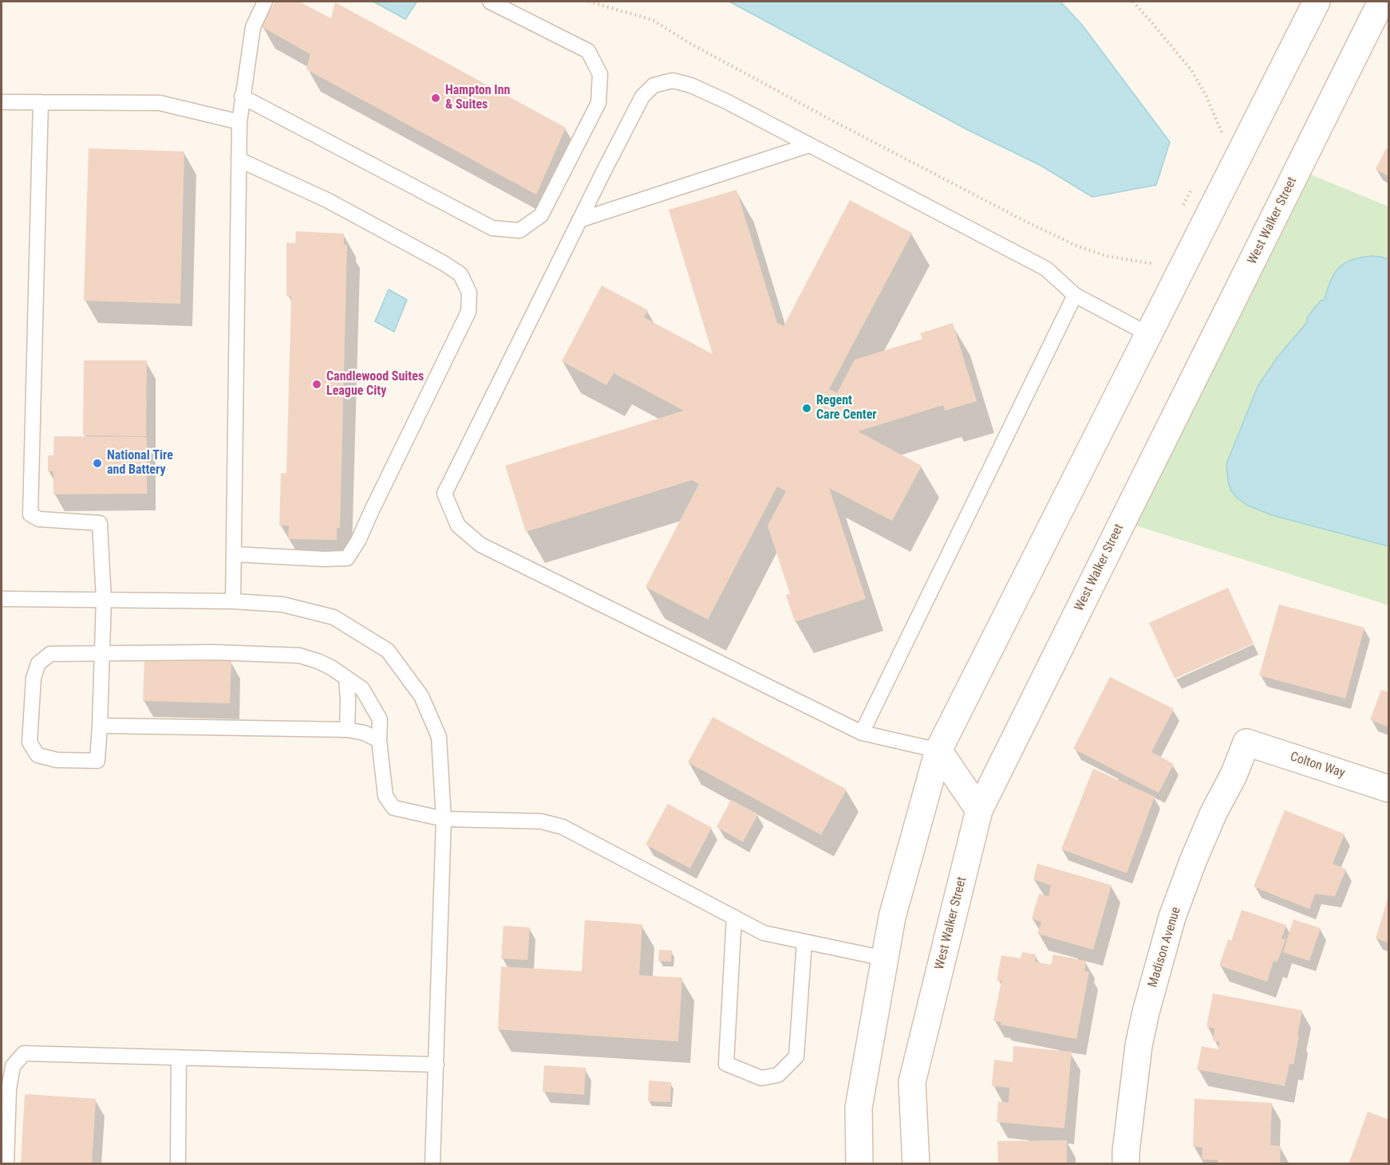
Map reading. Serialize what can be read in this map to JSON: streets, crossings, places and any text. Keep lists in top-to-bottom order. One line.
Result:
{"streets":{"street":["West Walker Street","Colton Way","Madison Avenue"]},"crossings":[["Colton Way","Madison Avenue"]],"places":["Hampton Inn & Suites","Candlewood Suites League City","Regent Care Center","National Tire and Battery"]}
